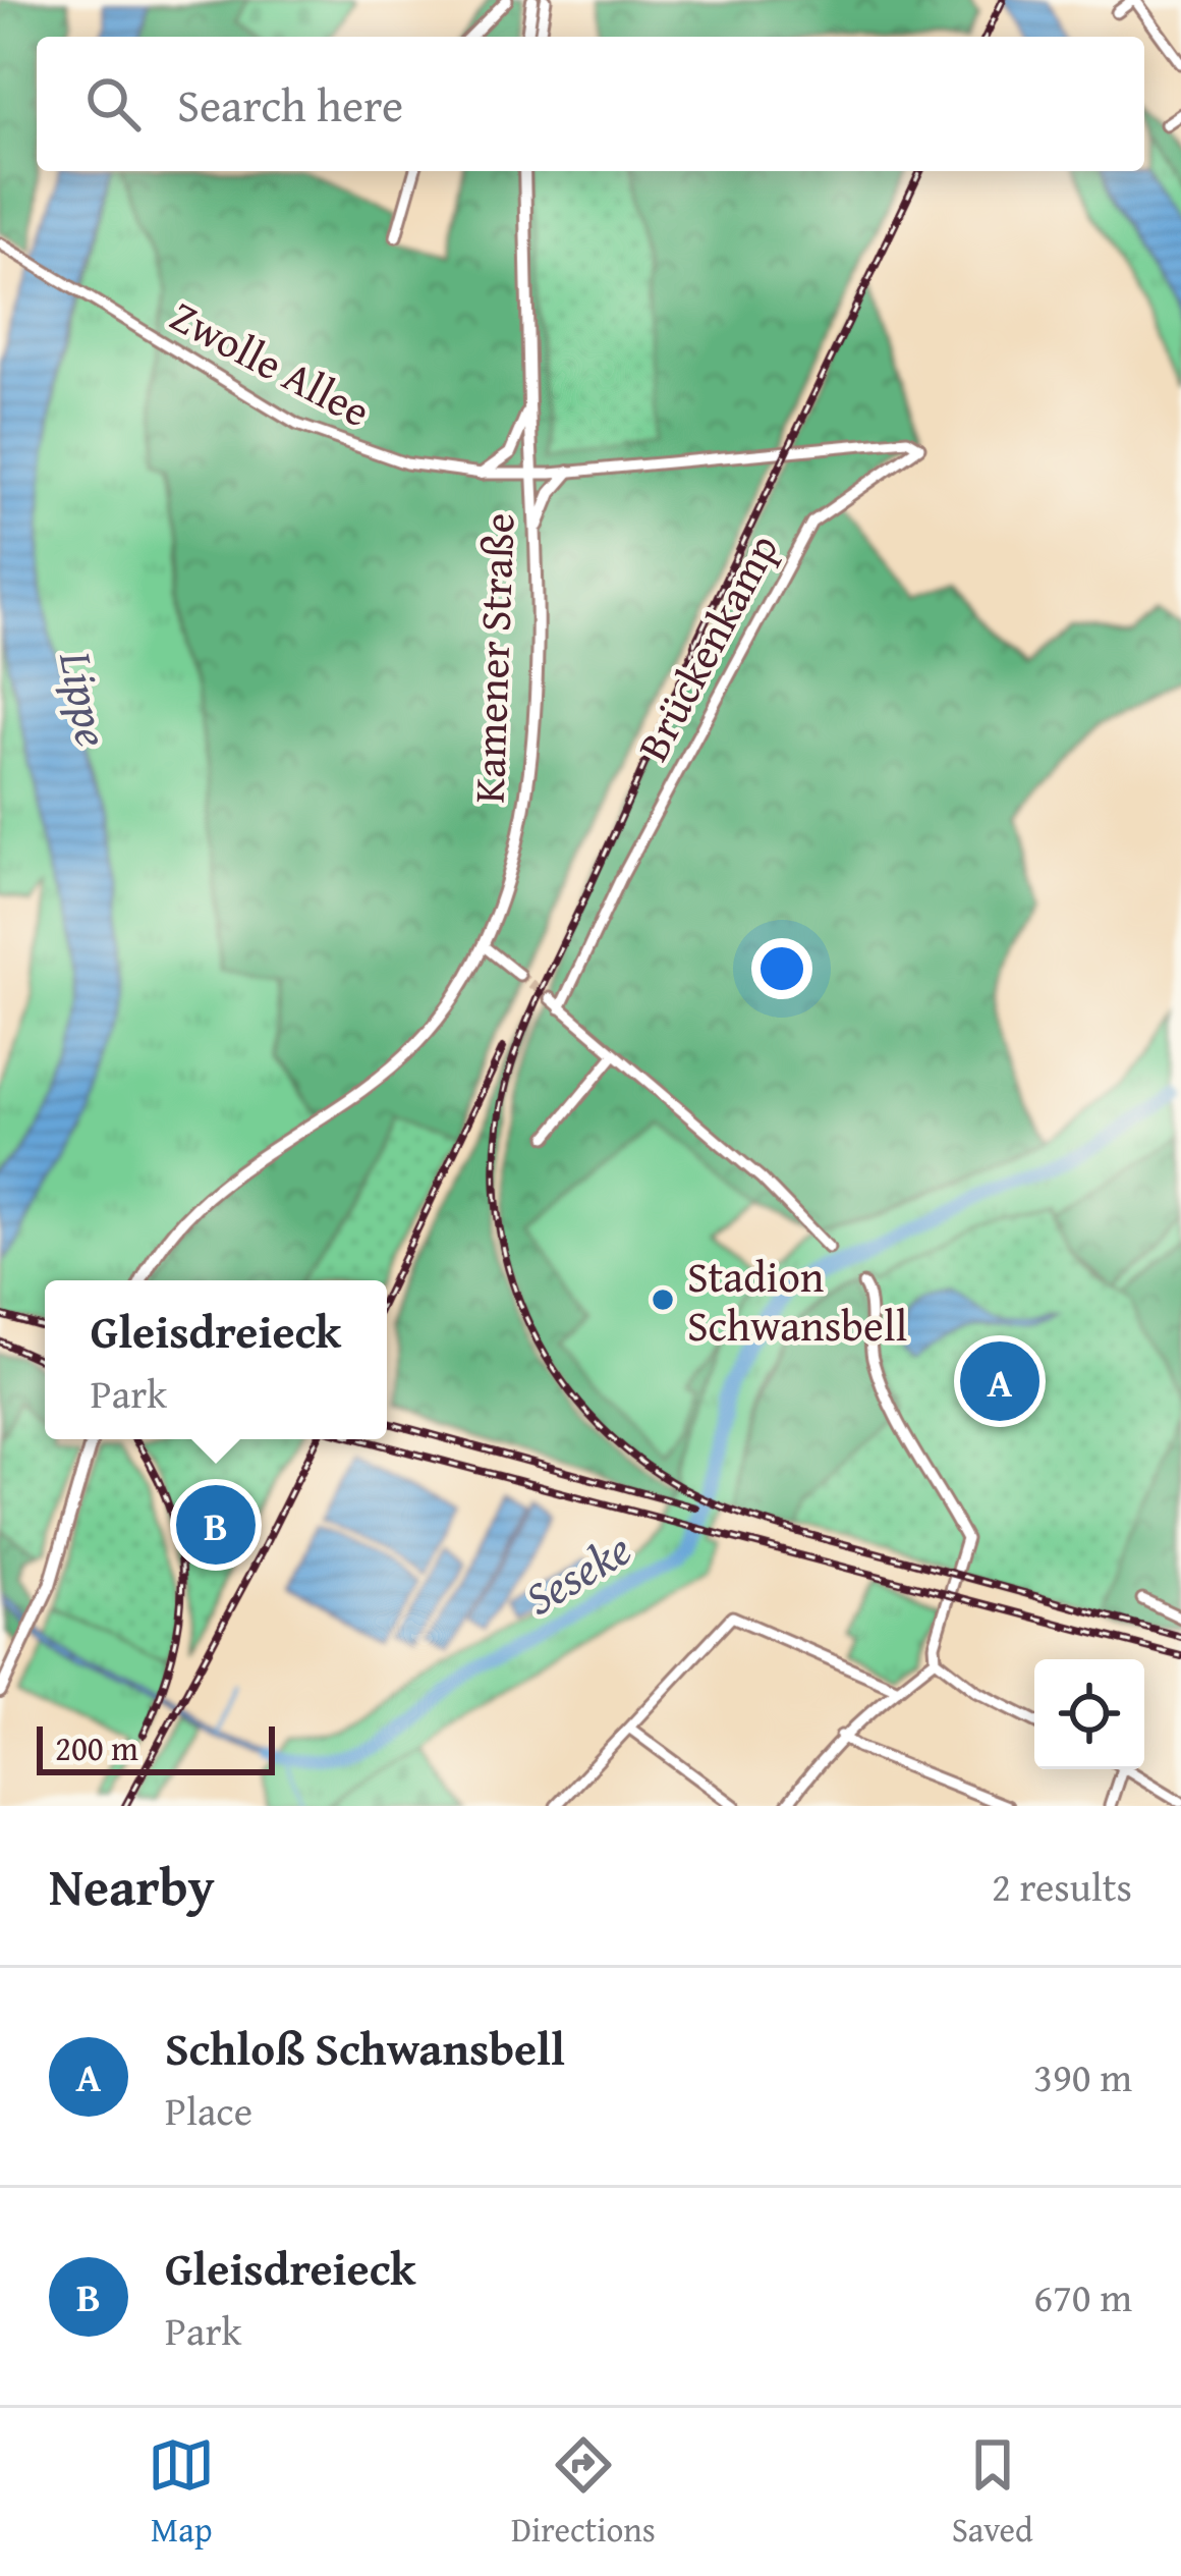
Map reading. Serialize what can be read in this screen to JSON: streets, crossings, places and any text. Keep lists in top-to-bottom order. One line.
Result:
{"streets":{"main road":["Kamener Straße"],"street":["Zwolle Allee","Brückenkamp"]},"crossings":[["Zwolle Allee","Brückenkamp"],["Zwolle Allee","Kamener Straße"],["Brückenkamp","Kamener Straße"]],"water":["Lippe","Seseke"],"places":["Stadion Schwansbell"],"scale_bar":"200 m","page":{"search":"Search here","popup":["Gleisdreieck","Park"],"pins":["A","B"],"scale":"200 m","heading":["Nearby","2 results"],"list":[{"mark":"A","name":"Schloß Schwansbell","note":"Place","value":"390 m"},{"mark":"B","name":"Gleisdreieck","note":"Park","value":"670 m"}],"nav":["Map","Directions","Saved"]}}
